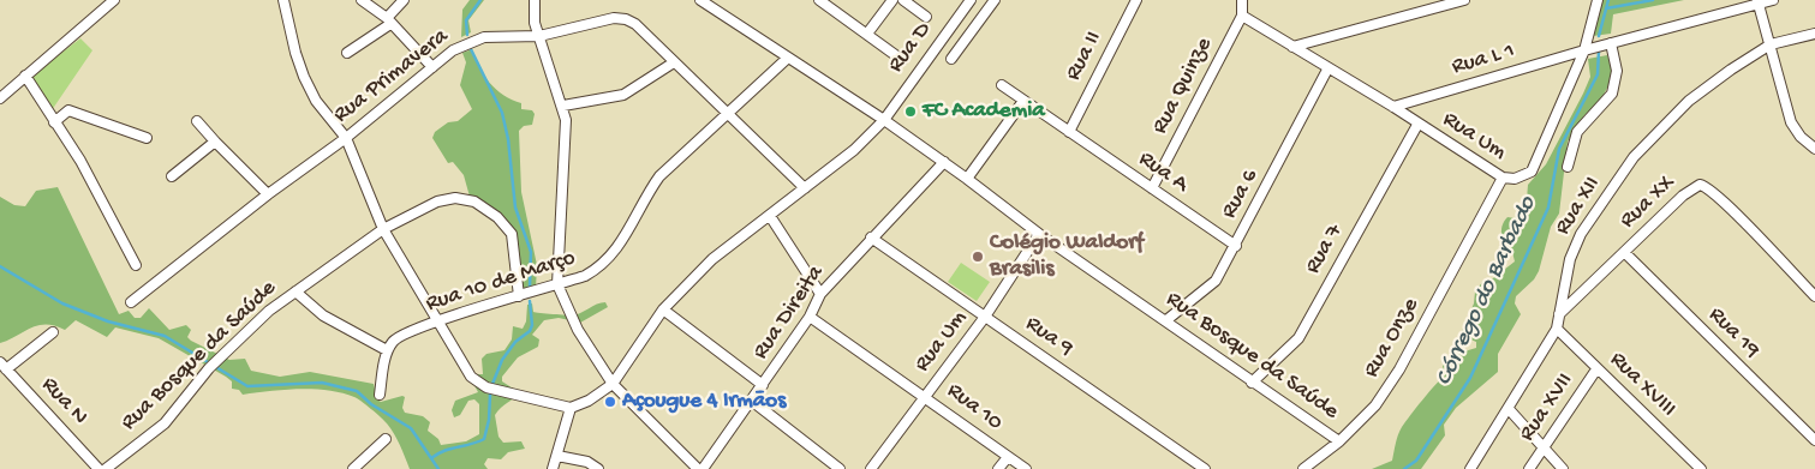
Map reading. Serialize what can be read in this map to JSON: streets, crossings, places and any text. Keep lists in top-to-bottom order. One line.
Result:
{"streets":{"street":["Rua D","Rua II","Rua L 1","Rua Primavera","Rua Quinze","Rua Um","Rua A","Rua 6","Rua XX","Rua XII","Rua 7","Rua 10 de Março","Rua Direita","Rua 19","Rua 9","Rua Onze","Rua Bosque da Saúde","Rua XVIII","Rua N","Rua 10","Rua XVII"]},"crossings":[["Rua D","Rua Primavera"],["Rua D","Rua Bosque da Saúde"],["Rua II","Rua A"],["Rua L 1","Rua Um"],["Rua Primavera","Rua 10 de Março"],["Rua Quinze","Rua Um"],["Rua Quinze","Rua A"],["Rua Um","Rua 6"],["Rua Um","Rua 7"],["Rua Um","Rua 9"],["Rua Um","Rua Onze"],["Rua Um","Rua Bosque da Saúde"],["Rua Um","Rua 10"],["Rua A","Rua 6"],["Rua 6","Rua Bosque da Saúde"],["Rua XX","Rua XII"],["Rua XX","Rua 19"],["Rua XII","Rua XVIII"],["Rua 7","Rua Bosque da Saúde"],["Rua 10 de Março","Rua Bosque da Saúde"],["Rua Direita","Rua 9"],["Rua Direita","Rua Bosque da Saúde"],["Rua Direita","Rua 10"],["Rua Onze","Rua Bosque da Saúde"],["Rua XVIII","Rua XVII"]],"water":["Córrego do Barbado"],"places":["FC Academia","Colégio Waldorf Brasilis","Açougue 4 Irmãos"]}
